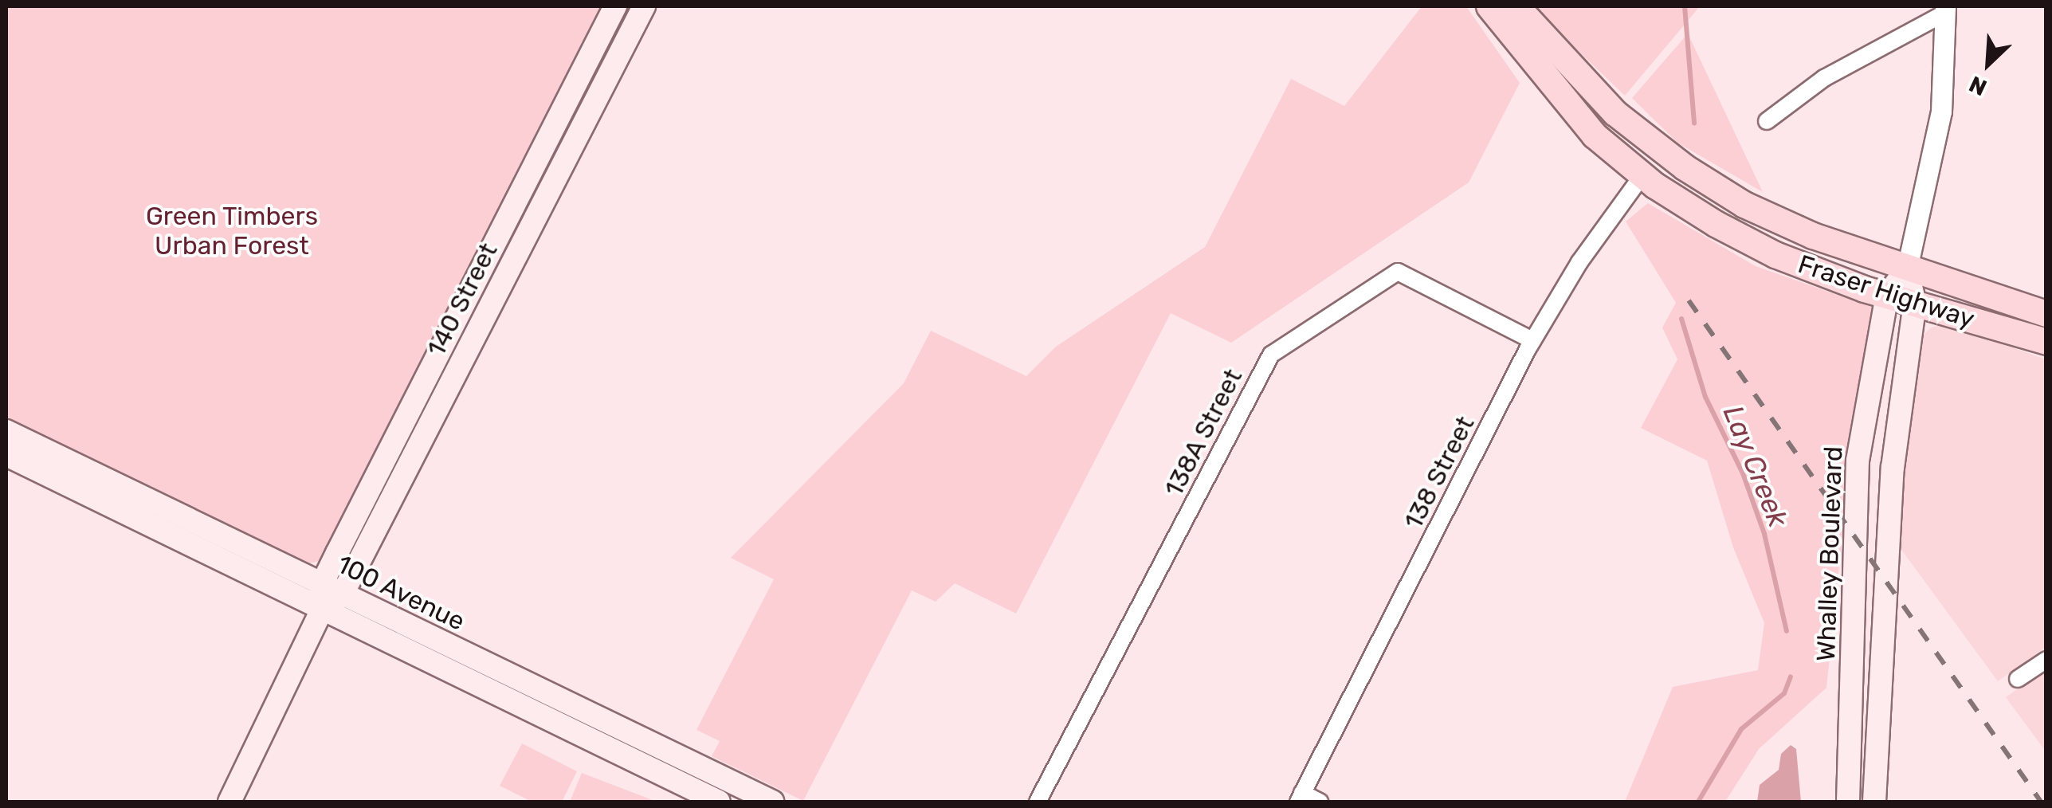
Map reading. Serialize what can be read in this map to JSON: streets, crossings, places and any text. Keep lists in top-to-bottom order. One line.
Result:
{"streets":{"main road":["Fraser Highway","140 Street","Whalley Boulevard","100 Avenue"],"street":["138A Street","138 Street"]},"crossings":[["Fraser Highway","138 Street"],["Fraser Highway","Whalley Boulevard"],["140 Street","100 Avenue"],["138A Street","138 Street"]],"water":["Lay Creek"],"parks":["Green Timbers Urban Forest"],"north":"bottom left"}
